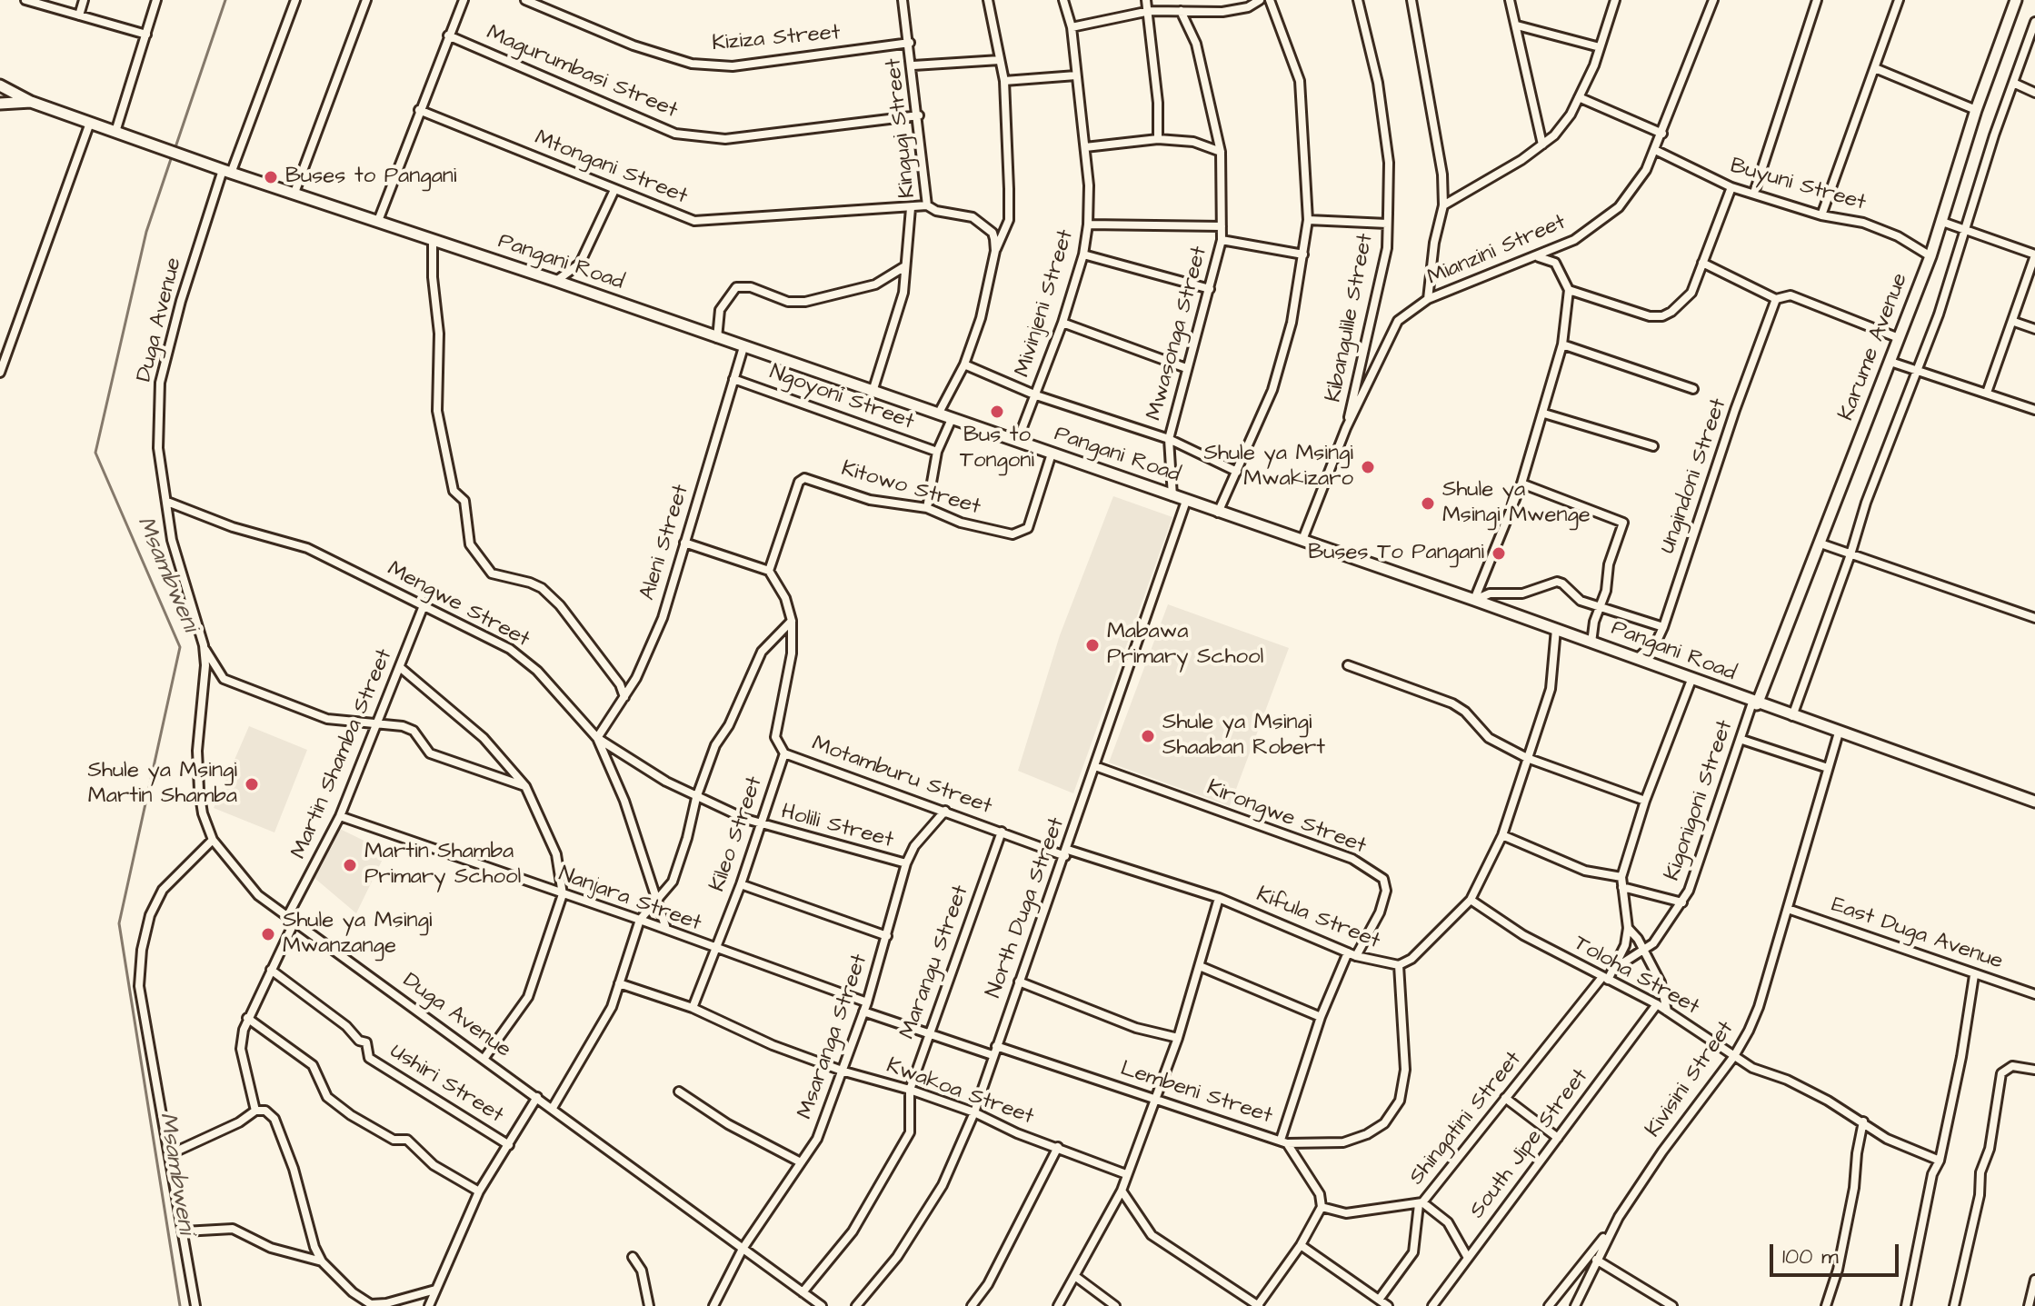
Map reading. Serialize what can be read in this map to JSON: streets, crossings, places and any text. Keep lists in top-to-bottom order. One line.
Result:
{"streets":{"main road":["Pangani Road","Karume Avenue"],"street":["Kiziza Street","Magurumbasi Street","Kingugi Street","Mtongani Street","Buyuni Street","Mianzini Street","Mivinjeni Street","Kibangulile Street","Duga Avenue","Mwasonga Street","Ngoyoni Street","Ungindoni Street","Kitowo Street","Aleni Street","Mengwe Street","Martin Shamba Street","Motamburu Street","Kigonigoni Street","Kirongwe Street","Holili Street","Kileo Street","Nanjara Street","North Duga Street","Kifula Street","East Duga Avenue","Marangu Street","Toloha Street","Msaranga Street","Kivisini Street","Ushiri Street","Kwakoa Street","Lembeni Street","Shingatini Street","South Jipe Street"]},"crossings":[["Kiziza Street","Kingugi Street"],["Magurumbasi Street","Kingugi Street"],["Kingugi Street","Mtongani Street"],["Buyuni Street","Mianzini Street"],["Buyuni Street","Karume Avenue"],["Mianzini Street","Pangani Road"],["Mianzini Street","Kibangulile Street"],["Pangani Road","Mivinjeni Street"],["Pangani Road","Duga Avenue"],["Pangani Road","Mwasonga Street"],["Pangani Road","Karume Avenue"],["Pangani Road","Ngoyoni Street"],["Pangani Road","Ungindoni Street"],["Pangani Road","Kitowo Street"],["Pangani Road","Aleni Street"],["Pangani Road","Kigonigoni Street"],["Pangani Road","North Duga Street"],["Pangani Road","Kifula Street"],["Pangani Road","Kivisini Street"],["Pangani Road","Shingatini Street"],["Duga Avenue","Mengwe Street"],["Duga Avenue","Martin Shamba Street"],["Duga Avenue","Marangu Street"],["Duga Avenue","Msaranga Street"],["Karume Avenue","Kigonigoni Street"],["Ngoyoni Street","Kitowo Street"],["Ngoyoni Street","Aleni Street"],["Kitowo Street","Motamburu Street"],["Aleni Street","Mengwe Street"],["Aleni Street","Holili Street"],["Mengwe Street","Martin Shamba Street"],["Mengwe Street","Holili Street"],["Mengwe Street","Nanjara Street"],["Martin Shamba Street","Nanjara Street"],["Martin Shamba Street","Ushiri Street"],["Motamburu Street","Kileo Street"],["Motamburu Street","North Duga Street"],["Motamburu Street","Kifula Street"],["Motamburu Street","Marangu Street"],["Motamburu Street","Msaranga Street"],["Kigonigoni Street","Shingatini Street"],["Kirongwe Street","North Duga Street"],["Kirongwe Street","Kifula Street"],["Holili Street","Kileo Street"],["Holili Street","Msaranga Street"],["Kileo Street","Nanjara Street"],["Kileo Street","Kwakoa Street"],["Nanjara Street","Msaranga Street"],["North Duga Street","Kifula Street"],["North Duga Street","Kwakoa Street"],["North Duga Street","Lembeni Street"],["Kifula Street","Toloha Street"],["East Duga Avenue","Kivisini Street"],["Marangu Street","Kwakoa Street"],["Toloha Street","Kivisini Street"],["Toloha Street","Shingatini Street"],["Toloha Street","South Jipe Street"],["Msaranga Street","Kwakoa Street"],["Lembeni Street","Shingatini Street"]],"water":["Msambweni"],"places":["Buses to Pangani","Bus to Tongoni","Shule ya Msingi Mwakizaro","Shule ya Msingi Mwenge","Buses To Pangani","Mabawa Primary School","Shule ya Msingi Shaaban Robert","Shule ya Msingi Martin Shamba","Martin Shamba Primary School","Shule ya Msingi Mwanzange"],"scale_bar":"100 m"}
